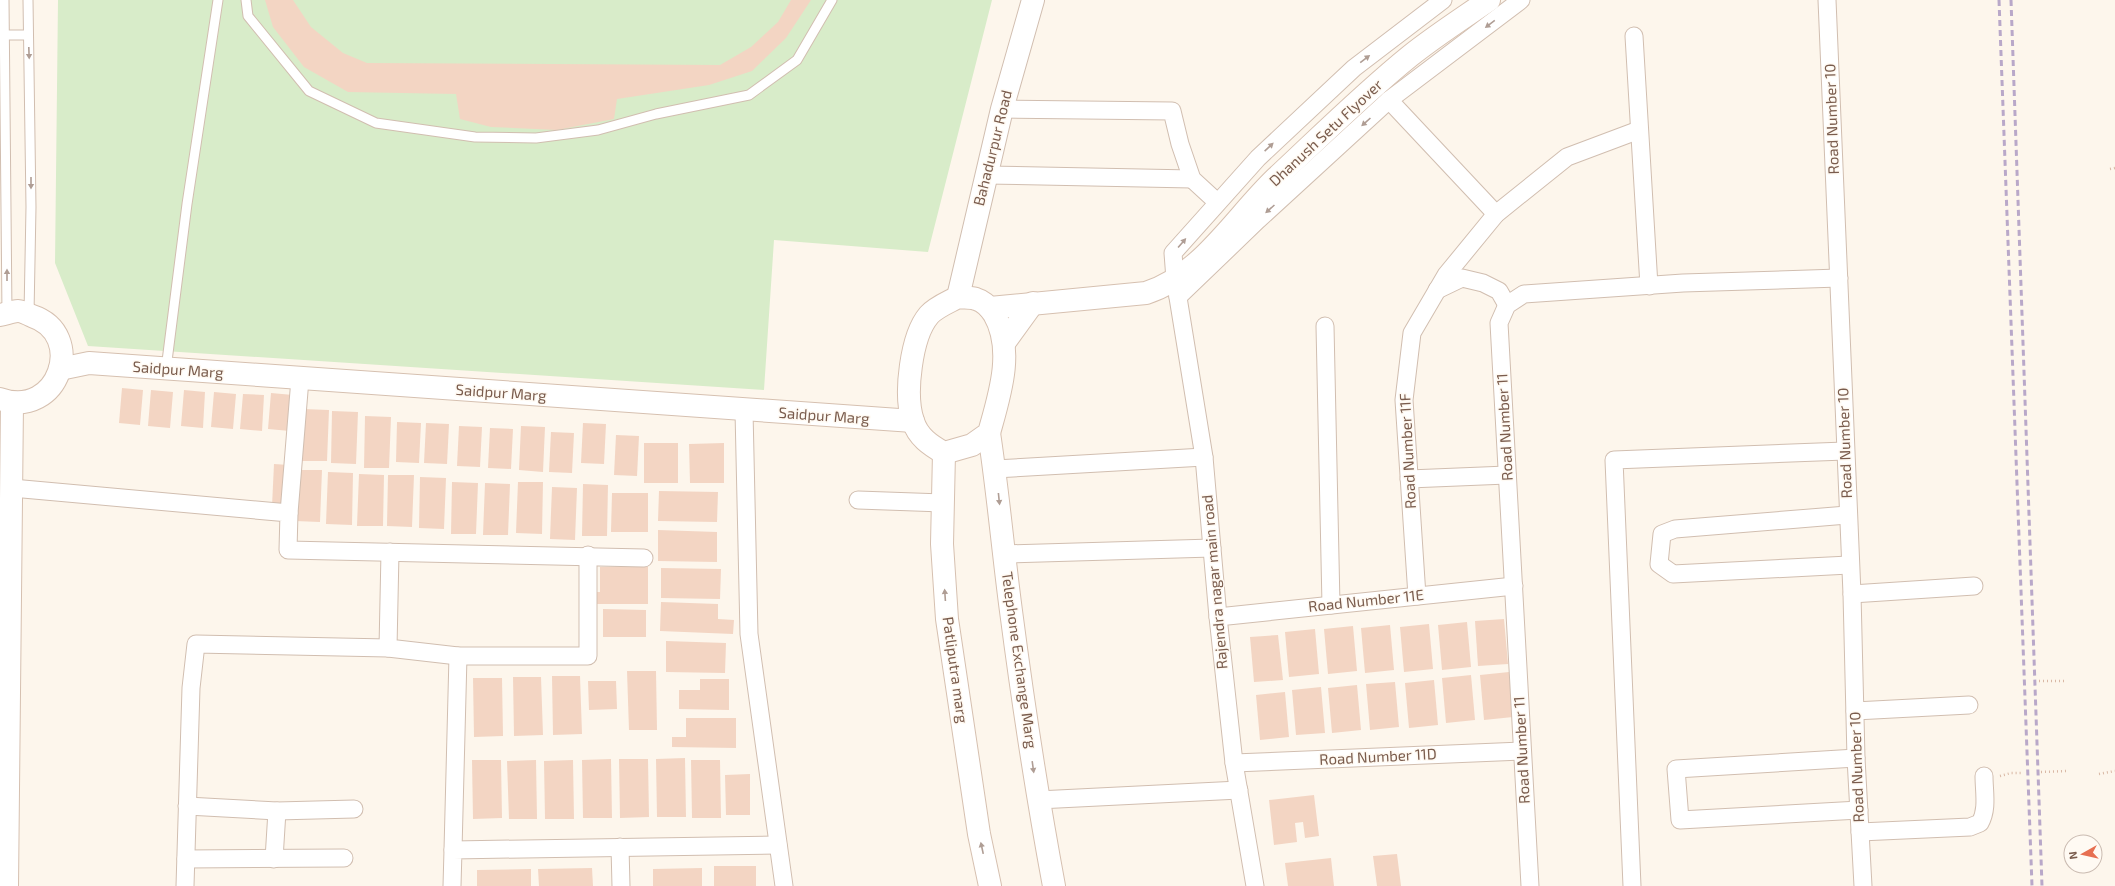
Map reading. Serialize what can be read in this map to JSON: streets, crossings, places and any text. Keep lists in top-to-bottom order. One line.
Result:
{"streets":{"main road":["Dhanush Setu Flyover","Bahadurpur Road","Saidpur Marg","Telephone Exchange Marg","Patliputra marg"],"street":["Road Number 10","Road Number 11","Road Number 11F","Rajendra nagar main road","Road Number 11E","Road Number 11D"]},"crossings":[["Dhanush Setu Flyover","Bahadurpur Road"],["Dhanush Setu Flyover","Saidpur Marg"],["Dhanush Setu Flyover","Rajendra nagar main road"],["Dhanush Setu Flyover","Telephone Exchange Marg"],["Dhanush Setu Flyover","Patliputra marg"],["Bahadurpur Road","Saidpur Marg"],["Bahadurpur Road","Telephone Exchange Marg"],["Bahadurpur Road","Patliputra marg"],["Saidpur Marg","Telephone Exchange Marg"],["Saidpur Marg","Patliputra marg"],["Road Number 11","Road Number 11E"],["Road Number 11","Road Number 11D"],["Road Number 11F","Road Number 11E"],["Rajendra nagar main road","Road Number 11E"],["Rajendra nagar main road","Road Number 11D"],["Telephone Exchange Marg","Patliputra marg"]],"one_way":["Telephone Exchange Marg","Patliputra marg"],"north":"left"}
